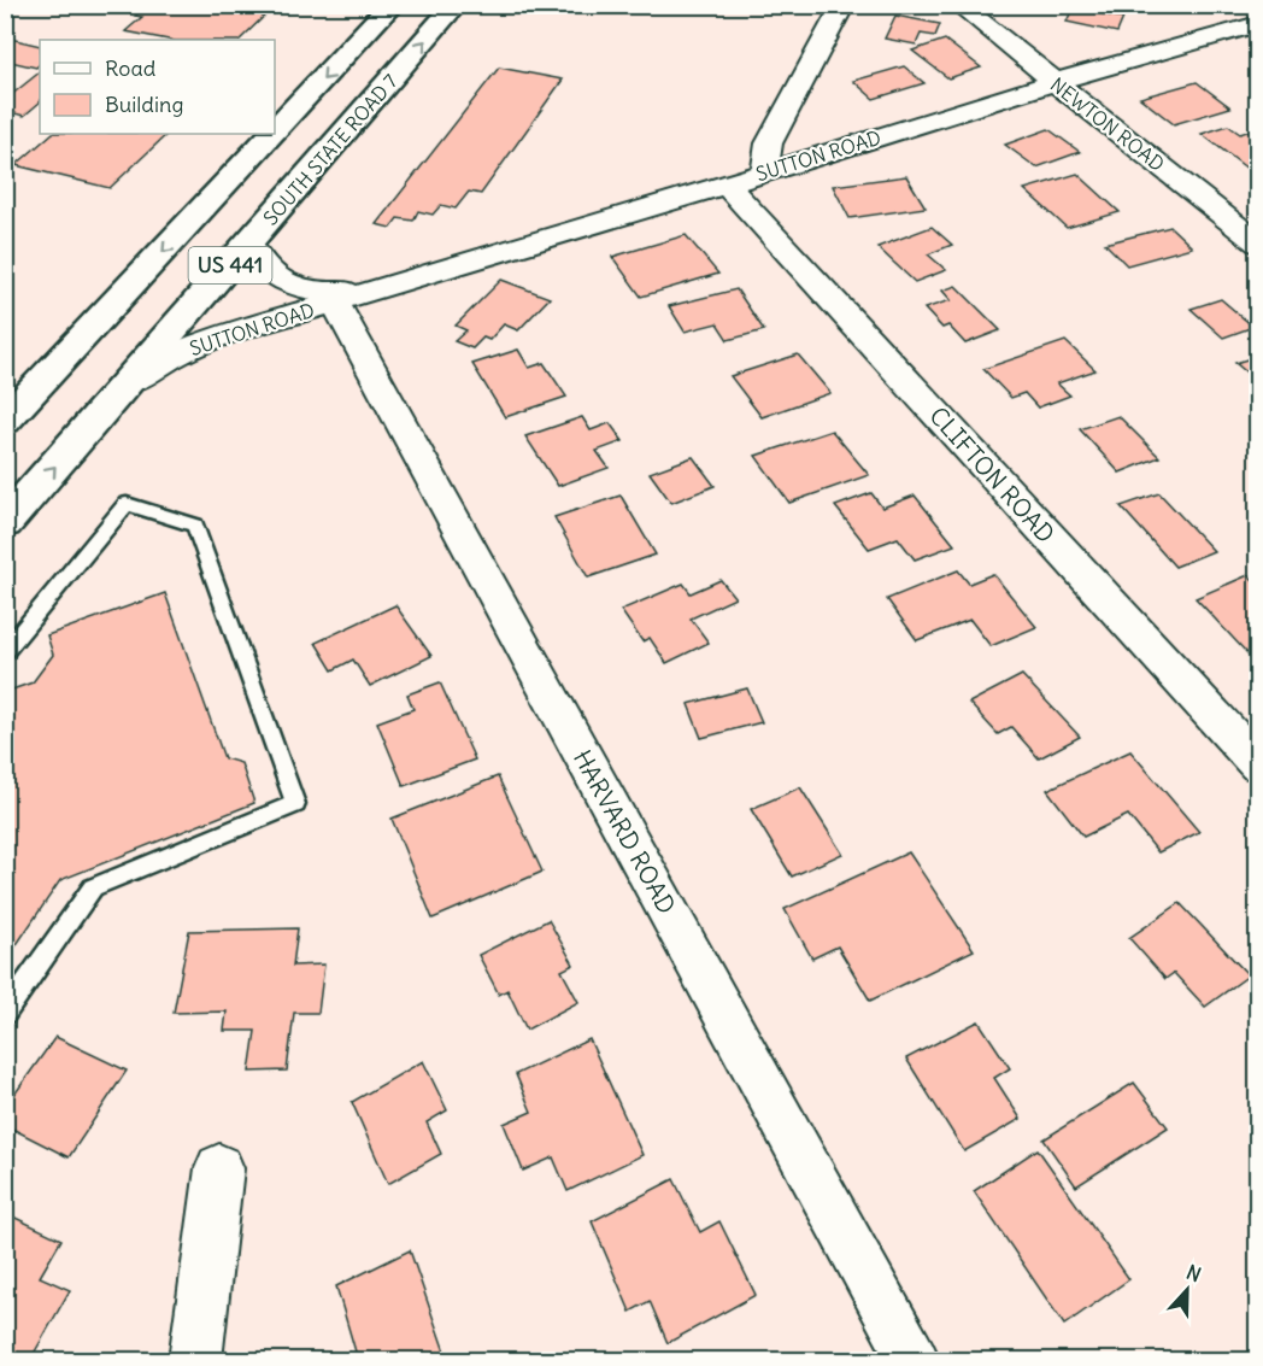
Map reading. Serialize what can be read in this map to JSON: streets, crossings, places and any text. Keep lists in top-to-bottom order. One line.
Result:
{"streets":{"main road":["SOUTH STATE ROAD 7","US 441"],"street":["NEWTON ROAD","SUTTON ROAD","CLIFTON ROAD","HARVARD ROAD"]},"crossings":[["NEWTON ROAD","SUTTON ROAD"],["SOUTH STATE ROAD 7","SUTTON ROAD"],["SUTTON ROAD","CLIFTON ROAD"],["SUTTON ROAD","HARVARD ROAD"]],"legend":["Road","Building"],"north":"top"}
